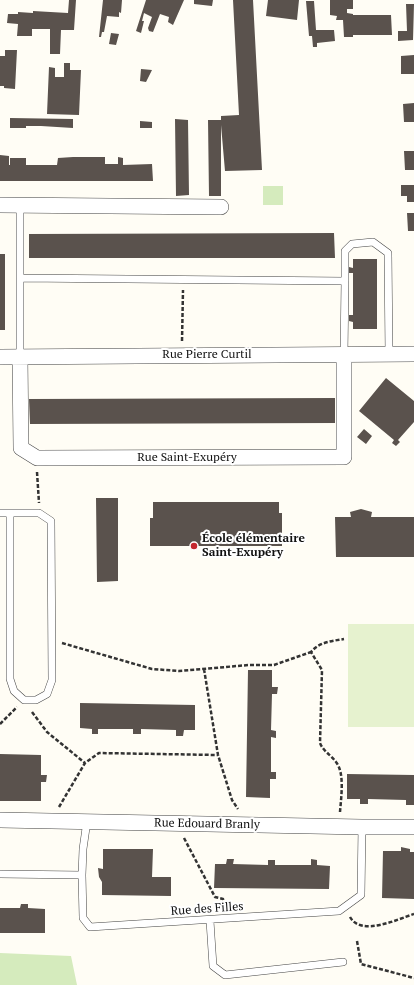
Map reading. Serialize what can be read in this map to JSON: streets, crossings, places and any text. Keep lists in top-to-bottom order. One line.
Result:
{"streets":{"street":["Rue Pierre Curtil","Rue Saint-Exupéry","Rue Edouard Branly"],"lane":["Rue des Filles"]},"crossings":[["Rue Pierre Curtil","Rue Saint-Exupéry"],["Rue Edouard Branly","Rue des Filles"]],"places":["École élémentaire Saint-Exupéry"]}
